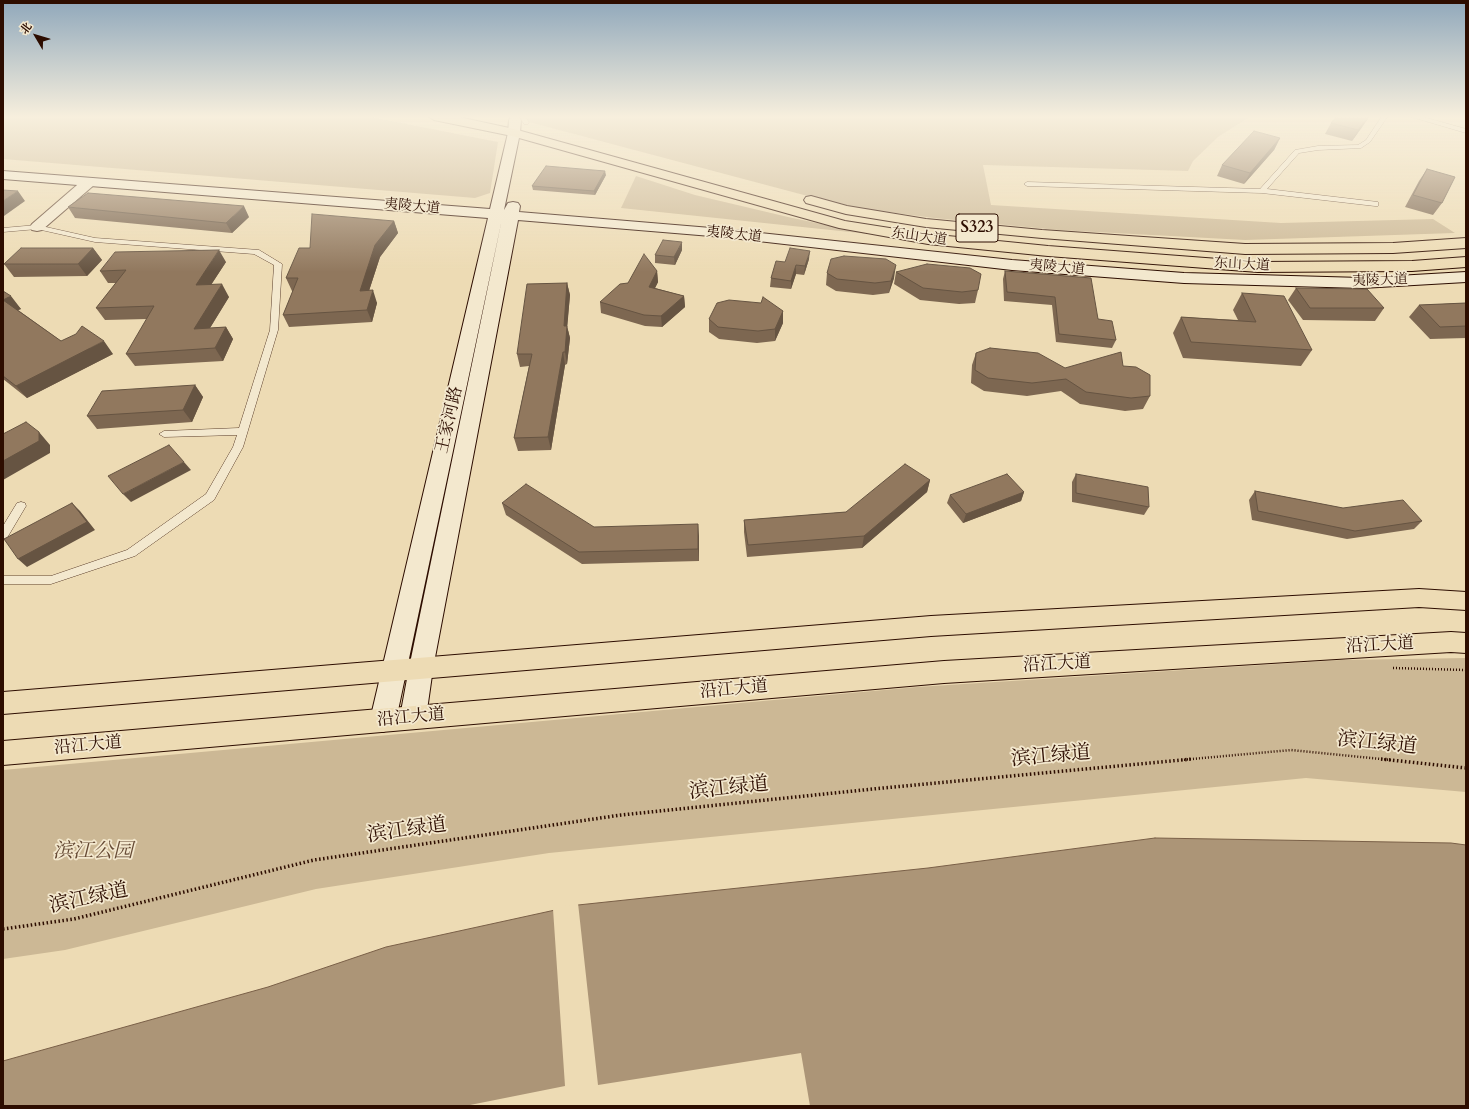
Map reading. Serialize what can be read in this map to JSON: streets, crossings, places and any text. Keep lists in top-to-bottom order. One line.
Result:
{"streets":{"main road":["夷陵大道","S323","东山大道","王家河路","沿江大道"],"path":["滨江绿道"]},"crossings":[["夷陵大道","王家河路"],["王家河路","沿江大道"]],"parks":["滨江公园"],"north":"top left"}
